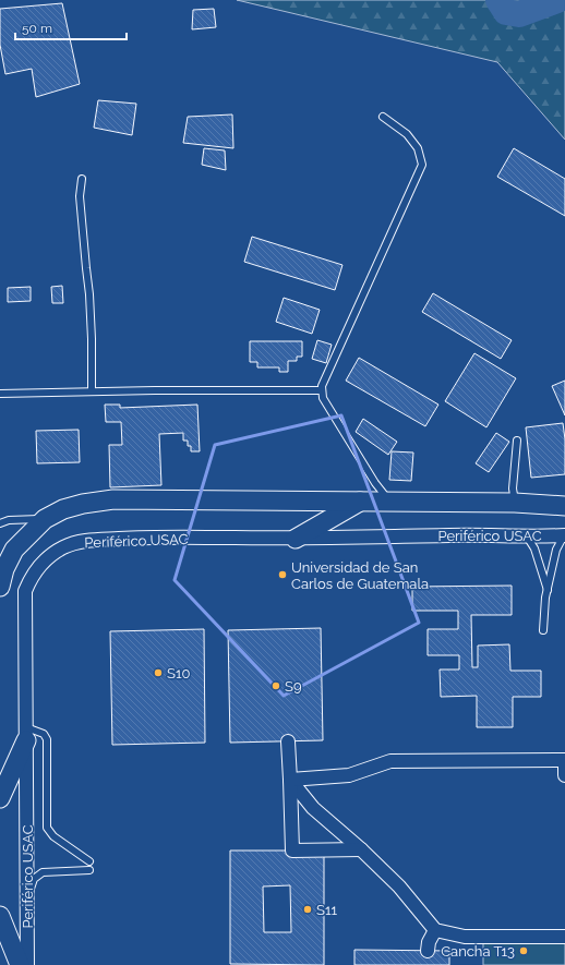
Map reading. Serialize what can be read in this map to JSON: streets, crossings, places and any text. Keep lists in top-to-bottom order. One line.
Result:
{"streets":{"street":["Periférico USAC"]},"places":["Universidad de San Carlos de Guatemala","S10","S9","S11","Cancha T13"],"scale_bar":"50 m"}
